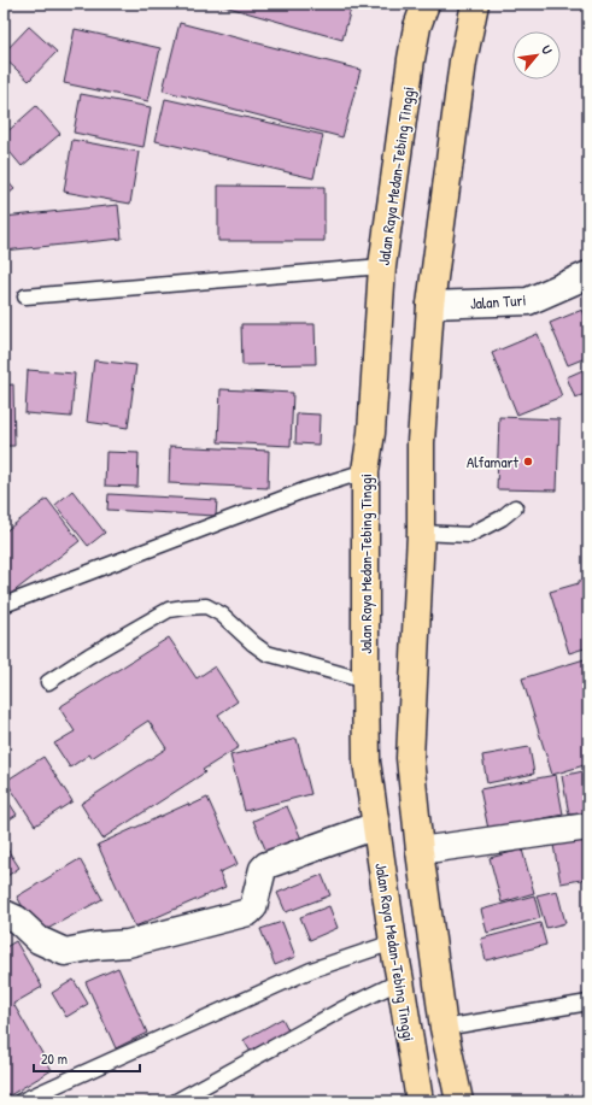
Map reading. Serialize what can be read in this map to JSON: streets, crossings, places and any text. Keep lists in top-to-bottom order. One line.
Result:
{"streets":{"highway":["Jalan Raya Medan-Tebing Tinggi"],"street":["Jalan Turi"]},"places":["Alfamart"],"scale_bar":"20 m","north":"top right"}
